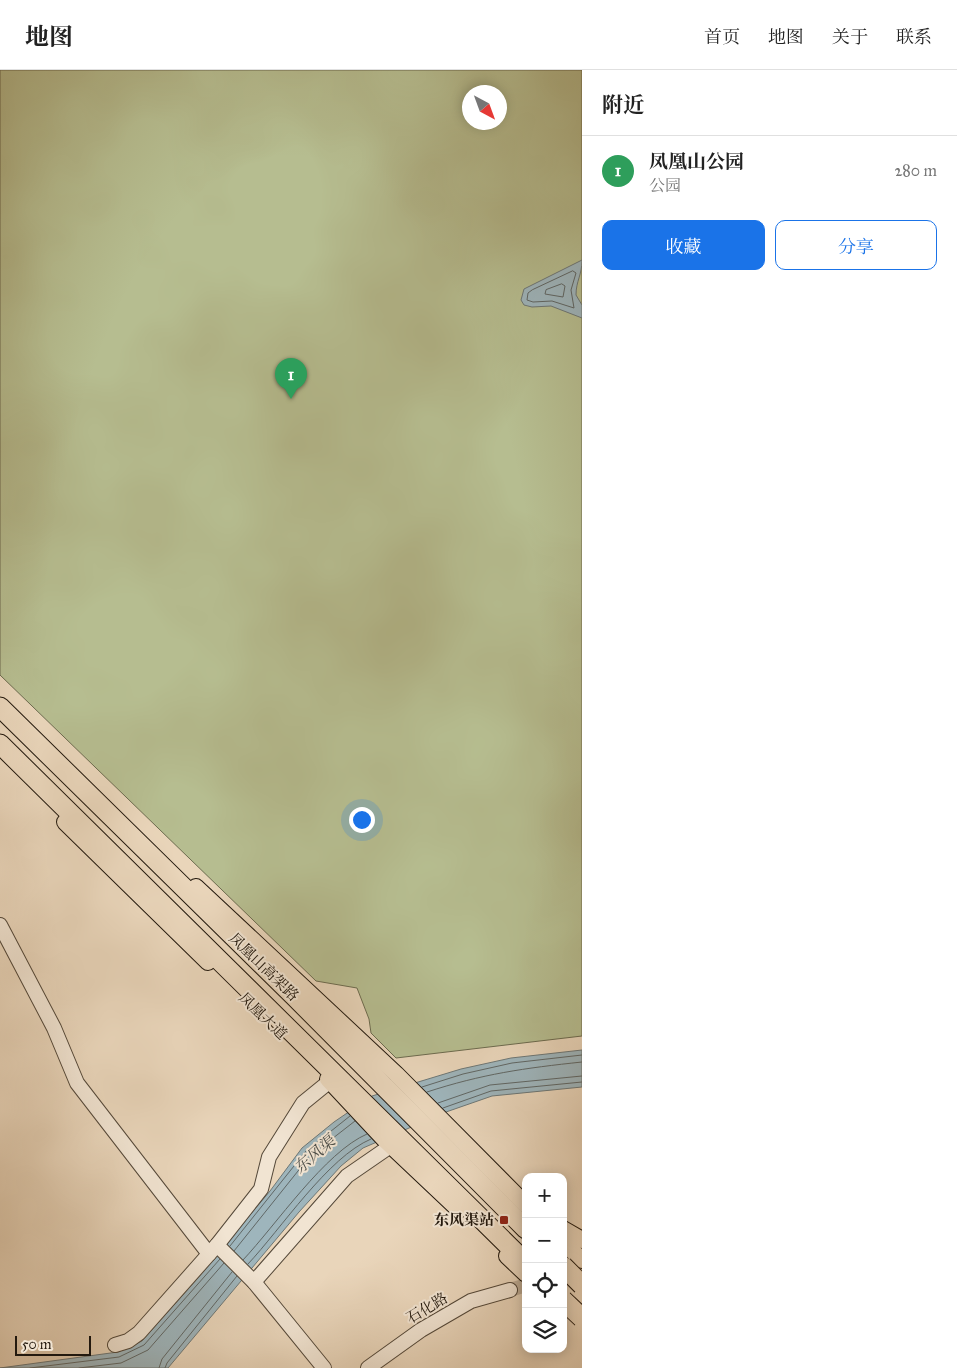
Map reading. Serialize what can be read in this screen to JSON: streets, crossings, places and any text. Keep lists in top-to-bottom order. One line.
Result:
{"streets":{"highway":["凤凰山高架路"],"main road":["凤凰大道"],"street":["石化路"]},"water":["东风渠"],"places":{"transit":["东风渠站"]},"scale_bar":"50 m","north":"bottom right","page":{"header":"地图","nav":["首页","地图","关于","联系"],"heading":"附近","list":[{"mark":"1","name":"凤凰山公园","note":"公园","value":"280 m"}],"buttons":["收藏","分享"],"pins":"1","map_buttons":["+","−"],"scale":"50 m"}}
